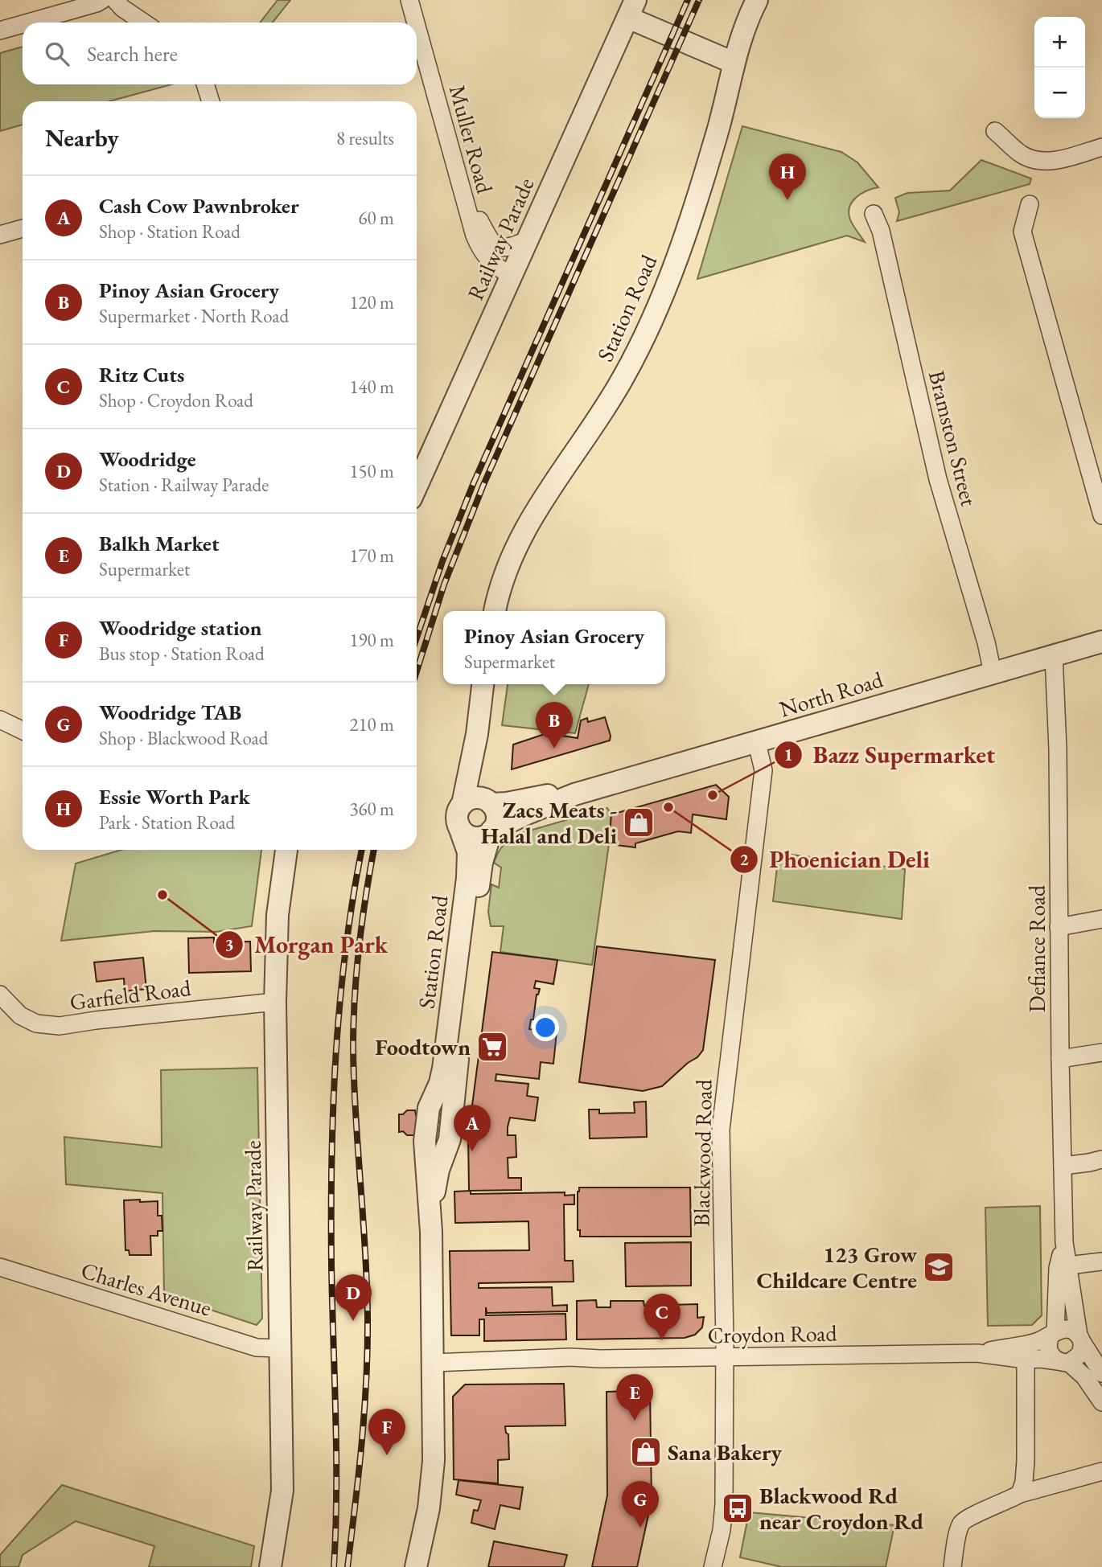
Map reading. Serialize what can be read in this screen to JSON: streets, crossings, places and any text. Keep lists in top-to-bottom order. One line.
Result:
{"streets":{"street":["Muller Road","Railway Parade","Station Road","Bramston Street","North Road","Defiance Road","Garfield Road","Blackwood Road","Charles Avenue","Croydon Road"]},"crossings":[["Muller Road","Railway Parade"],["Railway Parade","Garfield Road"],["Railway Parade","Charles Avenue"],["Station Road","North Road"],["Station Road","Croydon Road"],["Bramston Street","North Road"],["North Road","Defiance Road"],["North Road","Blackwood Road"],["Defiance Road","Croydon Road"],["Blackwood Road","Croydon Road"]],"places":{"other":["Bazz Supermarket","Phoenician Deli","Morgan Park"],"shop":["Zacs Meats - Halal and Deli","Sana Bakery"],"supermarket":["Foodtown"],"school or university":["123 Grow Childcare Centre"],"bus stop":["Blackwood Rd near Croydon Rd"]},"page":{"map_buttons":["+","−"],"search":"Search here","heading":["Nearby","8 results"],"pins":["H","B","A","D","C","E","F","G"],"list":[{"mark":"A","name":"Cash Cow Pawnbroker","note":"Shop · Station Road","value":"60 m"},{"mark":"B","name":"Pinoy Asian Grocery","note":"Supermarket · North Road","value":"120 m"},{"mark":"C","name":"Ritz Cuts","note":"Shop · Croydon Road","value":"140 m"},{"mark":"D","name":"Woodridge","note":"Station · Railway Parade","value":"150 m"},{"mark":"E","name":"Balkh Market","note":"Supermarket","value":"170 m"},{"mark":"F","name":"Woodridge station","note":"Bus stop · Station Road","value":"190 m"},{"mark":"G","name":"Woodridge TAB","note":"Shop · Blackwood Road","value":"210 m"},{"mark":"H","name":"Essie Worth Park","note":"Park · Station Road","value":"360 m"}],"popup":["Pinoy Asian Grocery","Supermarket"]}}
